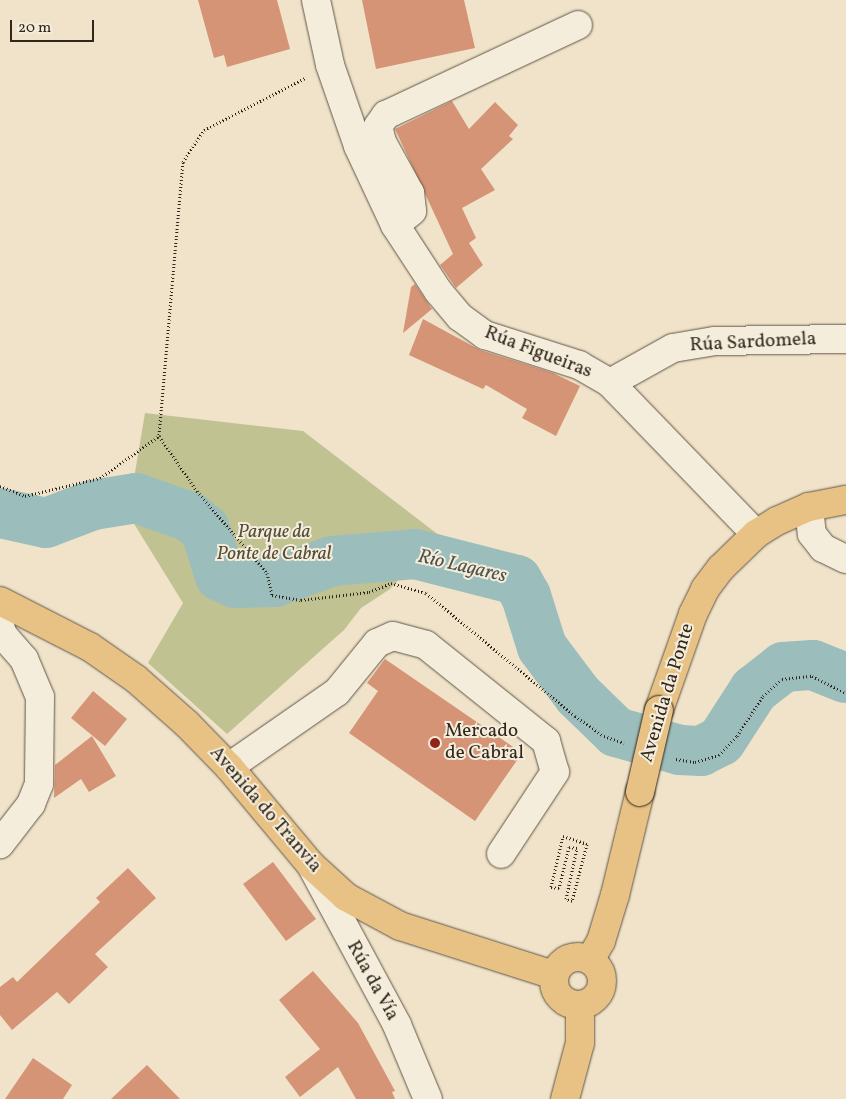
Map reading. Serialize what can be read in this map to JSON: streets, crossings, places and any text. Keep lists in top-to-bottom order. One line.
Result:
{"streets":{"main road":["Avenida da Ponte","Avenida do Tranvia"],"street":["Rúa Sardomela","Rúa Figueiras","Rúa da Vía"]},"crossings":[["Rúa Sardomela","Rúa Figueiras"],["Rúa Figueiras","Avenida da Ponte"],["Avenida da Ponte","Avenida do Tranvia"],["Avenida do Tranvia","Rúa da Vía"]],"water":["Río Lagares"],"parks":["Parque da Ponte de Cabral"],"places":["Mercado de Cabral"],"scale_bar":"20 m"}
